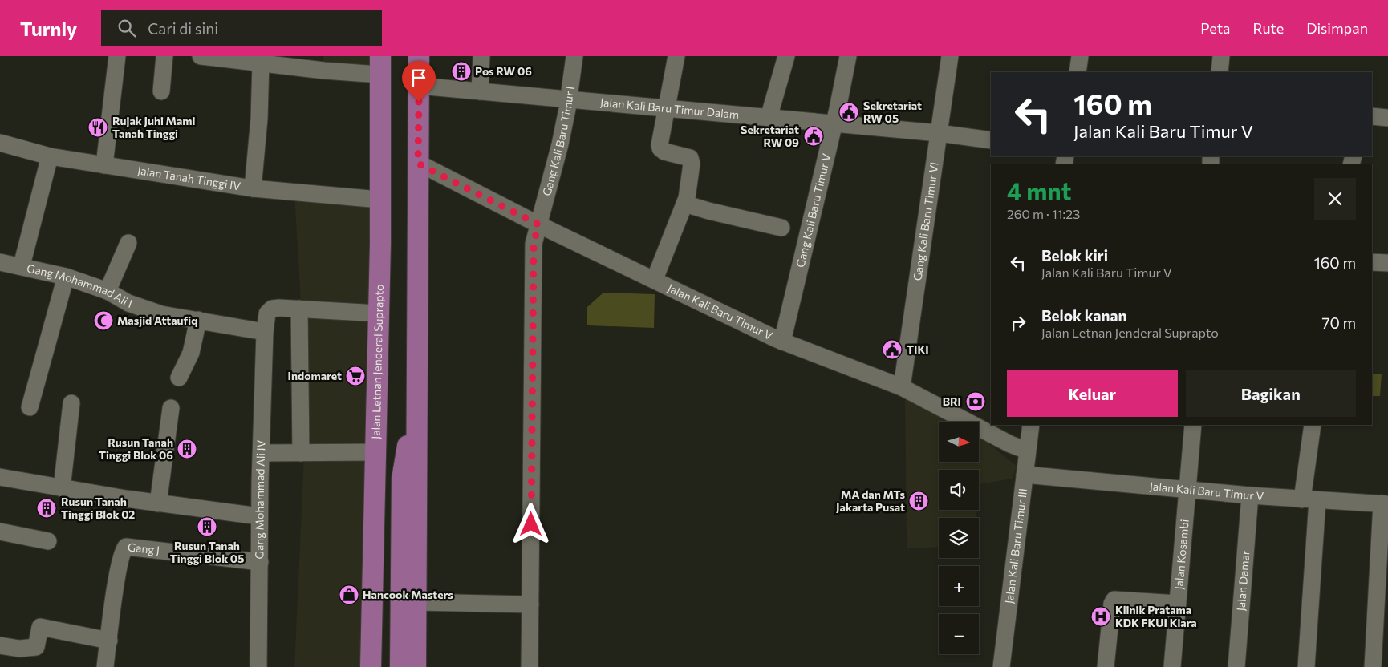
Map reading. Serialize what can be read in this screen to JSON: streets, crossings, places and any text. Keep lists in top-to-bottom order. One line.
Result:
{"streets":{"main road":["Jalan Letnan Jenderal Suprapto"],"street":["Jalan Kali Baru Timur Dalam","Gang Kali Baru Timur I","Jalan Tanah Tinggi IV","Gang Kali Baru Timur V","Gang Kali Baru Timur VI","Gang Mohammad Ali I","Jalan Kali Baru Timur V","Gang Mohammad Ali IV","Jalan Kali Baru Timur III","Gang J","Jalan Kosambi","Jalan Damar"]},"crossings":[["Jalan Kali Baru Timur Dalam","Gang Kali Baru Timur I"],["Jalan Kali Baru Timur Dalam","Gang Kali Baru Timur V"],["Jalan Kali Baru Timur Dalam","Gang Kali Baru Timur VI"],["Gang Kali Baru Timur I","Jalan Kali Baru Timur V"],["Jalan Tanah Tinggi IV","Jalan Letnan Jenderal Suprapto"],["Gang Kali Baru Timur V","Jalan Kali Baru Timur V"],["Gang Kali Baru Timur VI","Jalan Kali Baru Timur V"],["Gang Mohammad Ali I","Gang Mohammad Ali IV"],["Jalan Kali Baru Timur V","Jalan Kali Baru Timur III"],["Jalan Kali Baru Timur V","Jalan Kosambi"],["Jalan Kali Baru Timur V","Jalan Damar"],["Gang Mohammad Ali IV","Gang J"]],"places":{"building":["Pos RW 06","Rusun Tanah Tinggi Blok 06","MA dan MTs Jakarta Pusat","Rusun Tanah Tinggi Blok 02","Rusun Tanah Tinggi Blok 05"],"public building":["Sekretariat RW 05","Sekretariat RW 09","TIKI"],"restaurant":["Rujak Juhi Mami Tanah Tinggi"],"mosque":["Masjid Attaufiq"],"supermarket":["Indomaret"],"bank":["BRI"],"shop":["Hancook Masters"],"hospital":["Klinik Pratama KDK FKUI Kiara"]},"north":"right","page":{"header":"Turnly","search":"Cari di sini","nav":["Peta","Rute","Disimpan"],"turn":["160 m","Jalan Kali Baru Timur V"],"heading":["4 mnt","260 m · 11:23"],"list":[{"name":"Belok kiri","note":"Jalan Kali Baru Timur V","value":"160 m"},{"name":"Belok kanan","note":"Jalan Letnan Jenderal Suprapto","value":"70 m"}],"buttons":["Keluar","Bagikan"],"map_buttons":["+","−"]}}
